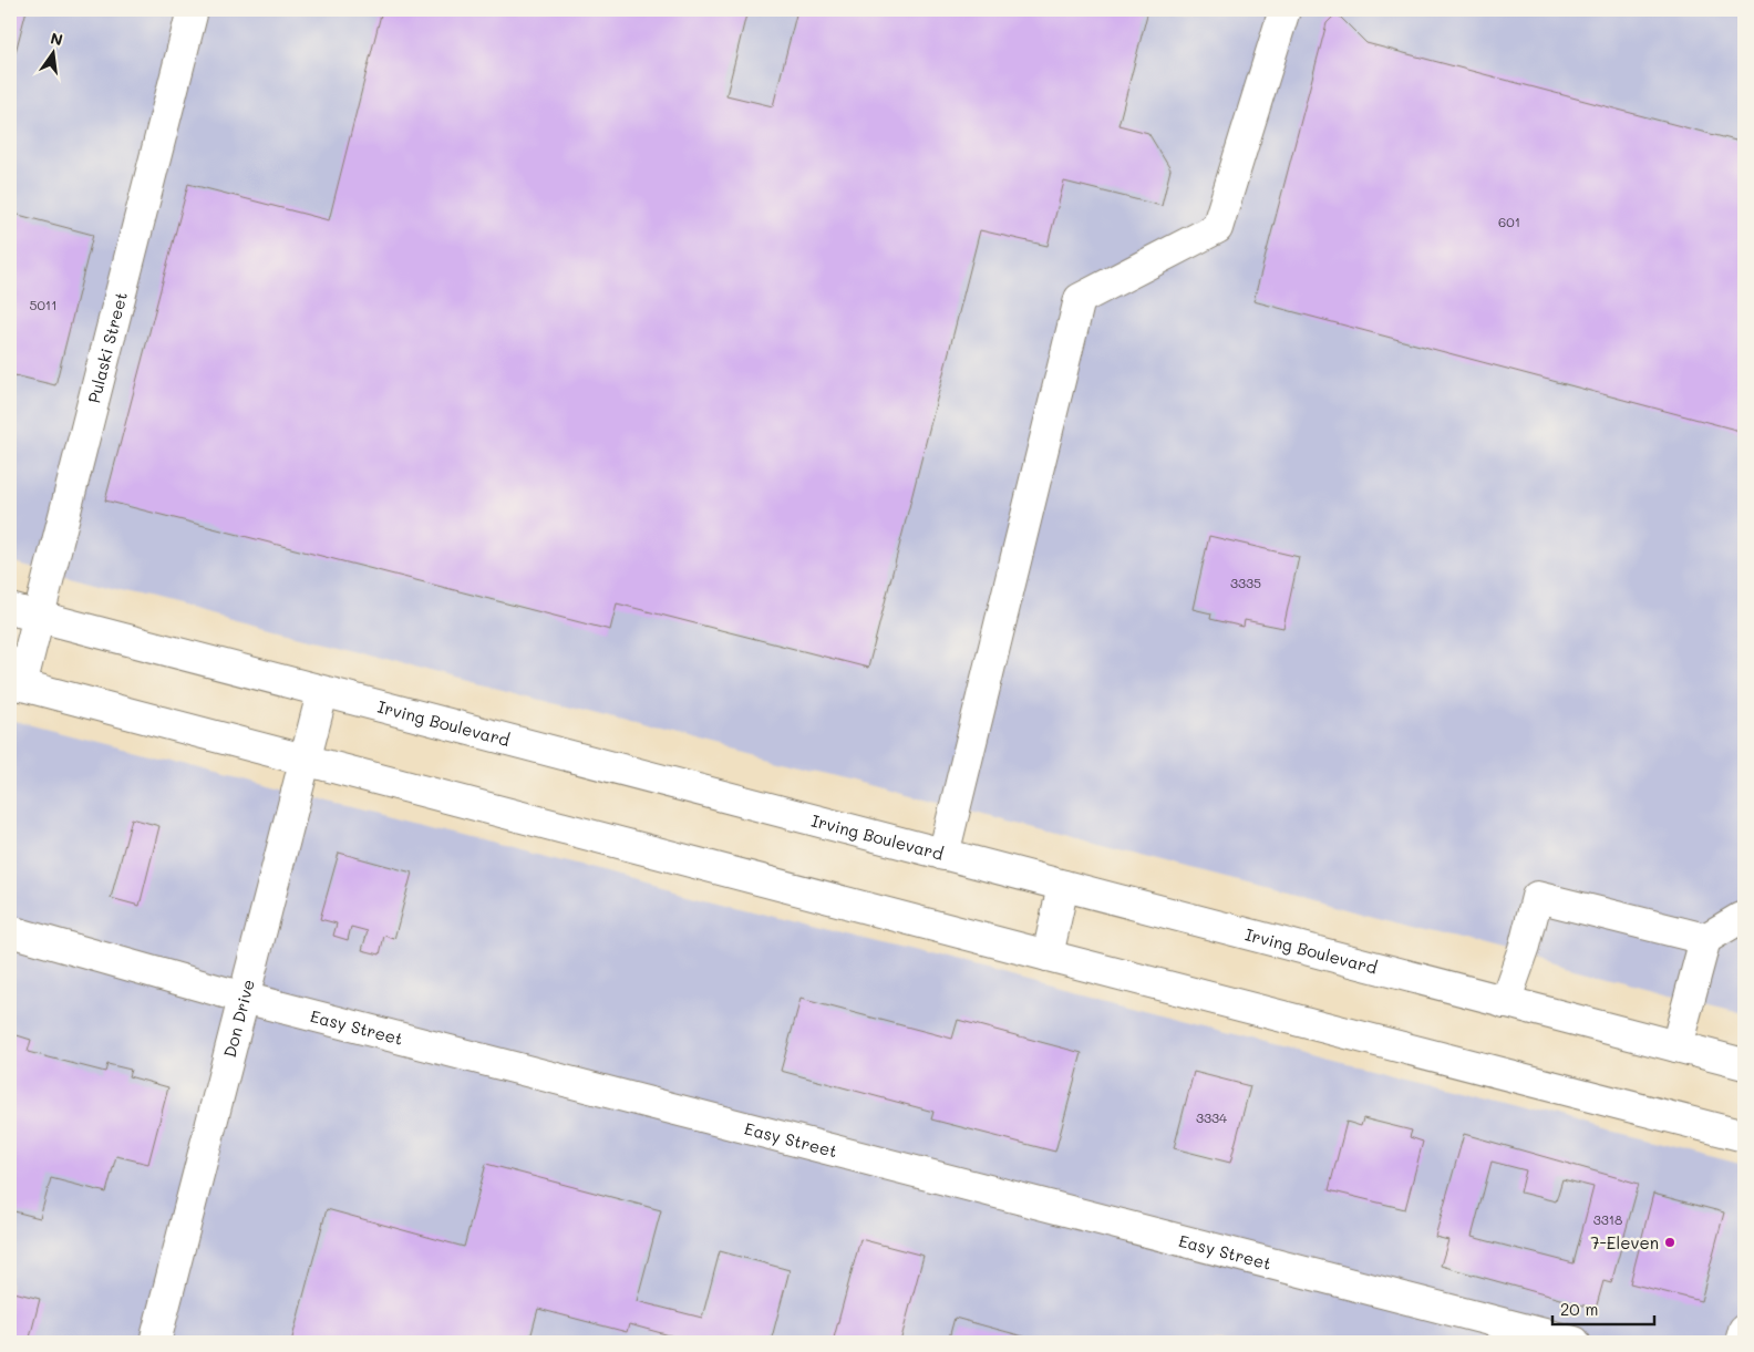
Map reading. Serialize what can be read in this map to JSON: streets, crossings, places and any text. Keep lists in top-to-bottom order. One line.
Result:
{"streets":{"main road":["Pulaski Street","Irving Boulevard","Don Drive","Easy Street"]},"crossings":[["Pulaski Street","Irving Boulevard"],["Irving Boulevard","Don Drive"],["Don Drive","Easy Street"]],"places":["7-Eleven"],"house_numbers":["601","5011","3335","3334","3318"],"scale_bar":"20 m","north":"top"}
